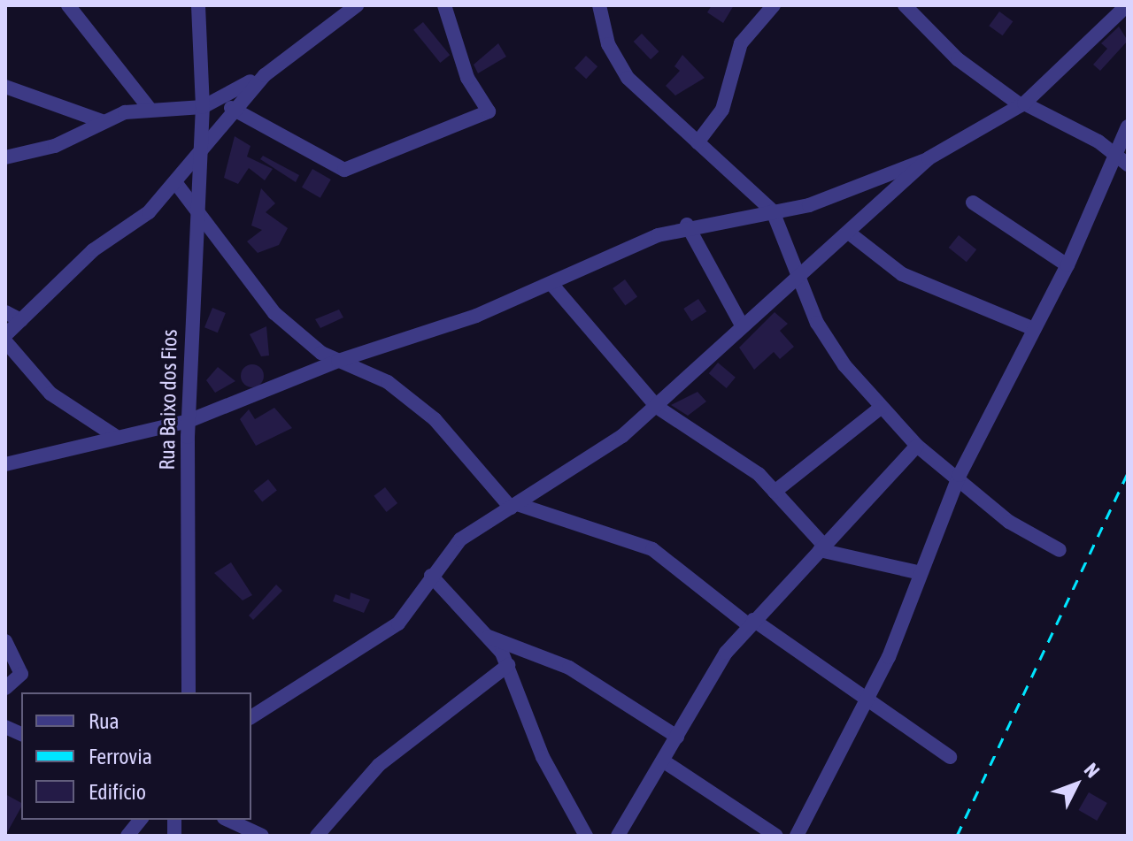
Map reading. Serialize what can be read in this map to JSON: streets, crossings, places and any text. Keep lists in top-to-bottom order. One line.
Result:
{"streets":{"street":["Rua Baixo dos Fios"]},"legend":["Rua","Ferrovia","Edifício"],"north":"top right"}
